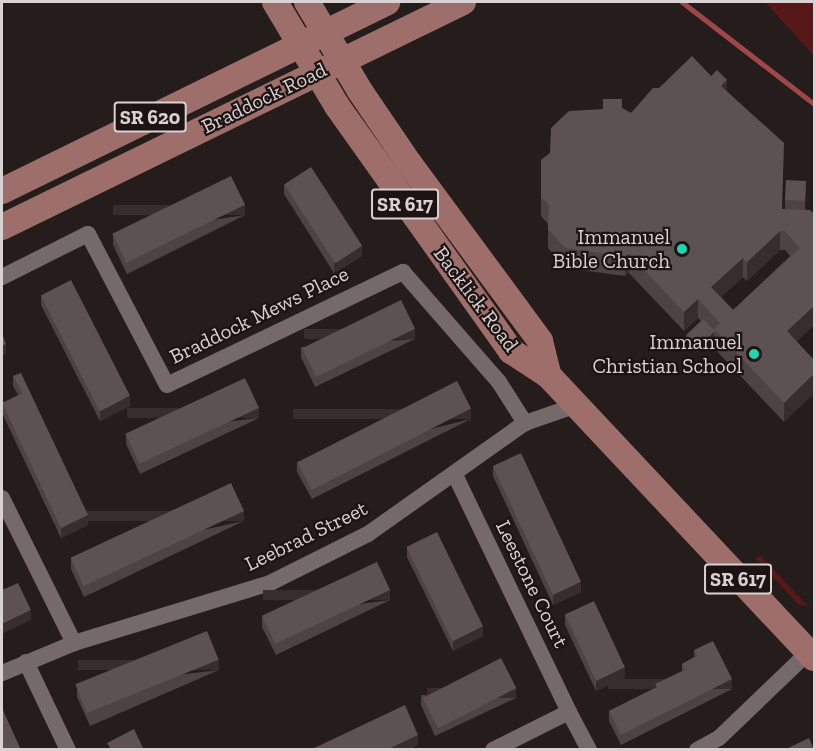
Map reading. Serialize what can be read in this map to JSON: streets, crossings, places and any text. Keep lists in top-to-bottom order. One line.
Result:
{"streets":{"main road":["Braddock Road","SR 620","SR 617","Backlick Road"],"street":["Braddock Mews Place","Leebrad Street","Leestone Court"]},"crossings":[["Braddock Road","Backlick Road"],["Backlick Road","Leebrad Street"],["Braddock Mews Place","Leebrad Street"],["Leebrad Street","Leestone Court"]],"places":["Immanuel Bible Church","Immanuel Christian School"]}
